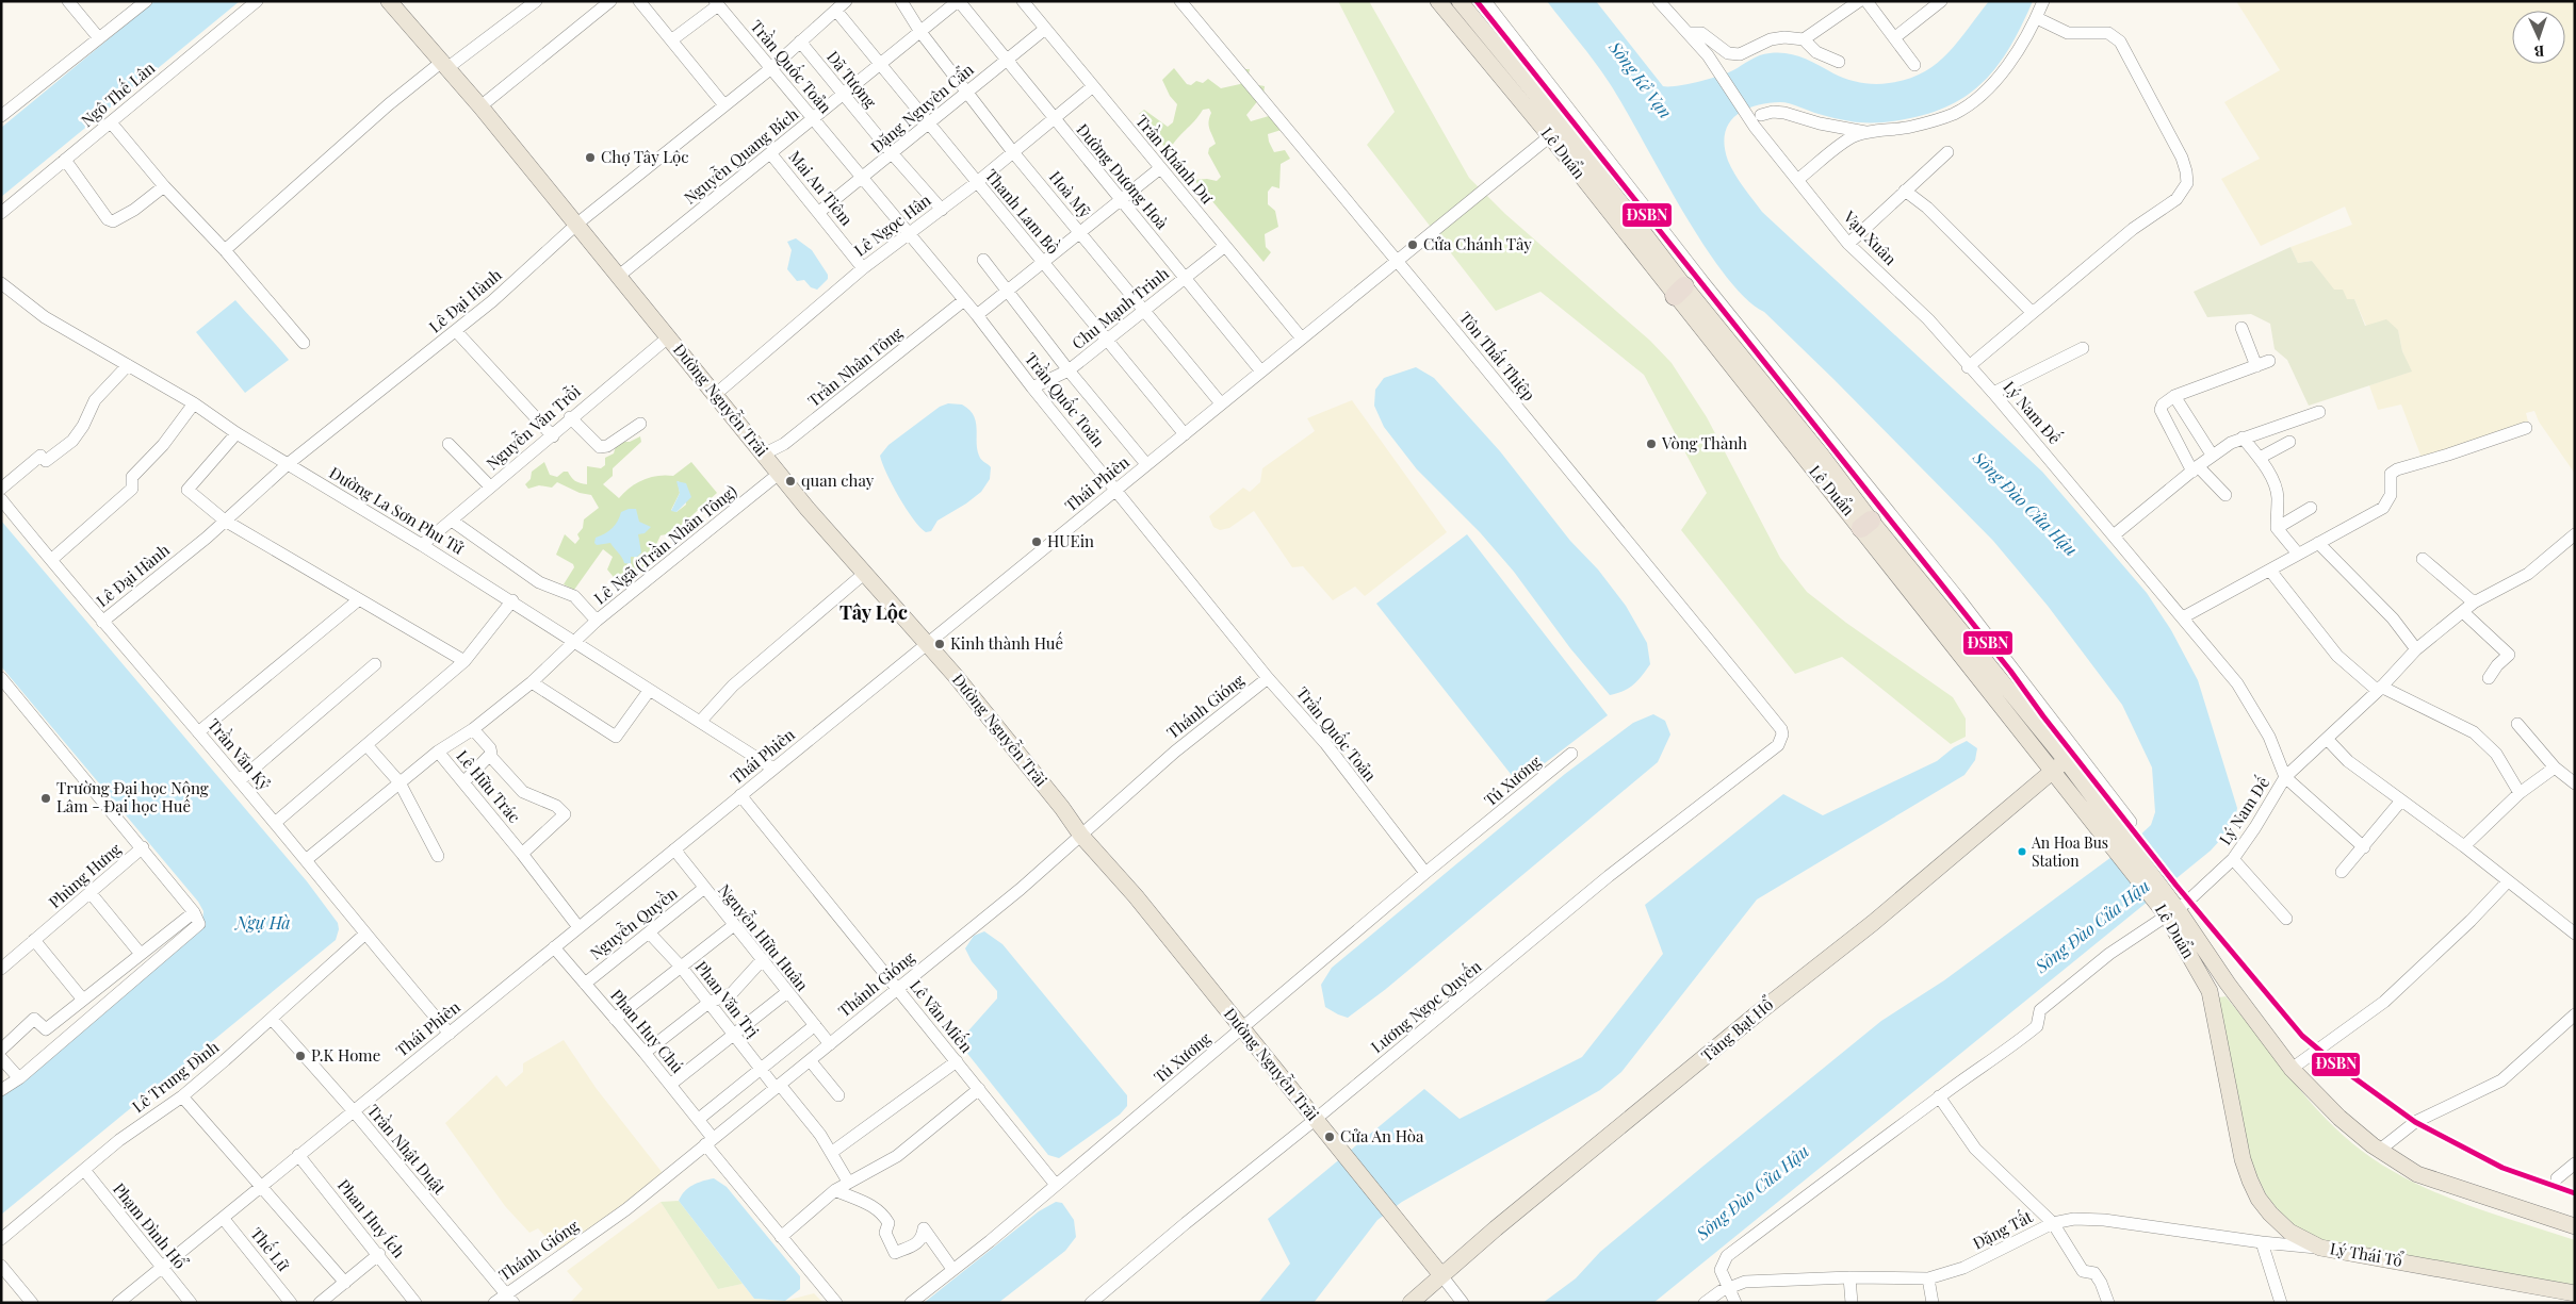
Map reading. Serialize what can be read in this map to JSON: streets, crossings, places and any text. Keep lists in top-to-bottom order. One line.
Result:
{"streets":{"main road":["Lê Duẩn","Đường Nguyễn Trãi","Tăng Bạt Hổ","Lý Thái Tổ"],"street":["Trần Quốc Toản","Dã Tượng","Ngô Thế Lân","Đặng Nguyên Cẩn","Nguyễn Quang Bích","Trần Khánh Dư","Đường Dương Hoà","Mai An Tiêm","Hoà Mỹ","Thanh Lam Bồ","Lê Ngọc Hân","Vạn Xuân","Lê Đại Hành","Chu Mạnh Trinh","Tôn Thất Thiệp","Trần Nhân Tông","Lý Nam Đế","Nguyễn Văn Trỗi","Thái Phiên","Đường La Sơn Phu Tử","Lê Ngã (Trần Nhân Tông)","Thánh Gióng","Trần Văn Kỷ","Tú Xương","Lê Hữu Trác","Phùng Hưng","Nguyễn Quyền","Nguyễn Hữu Huân","Phan Văn Trị","Lương Ngọc Quyến","Lê Văn Miến","Phan Huy Chú","Lê Trung Đình","Trần Nhật Duật","Phan Huy Ích","Phạm Đình Hổ","Đặng Tất","Thế Lữ"]},"crossings":[["Trần Quốc Toản","Đặng Nguyên Cẩn"],["Trần Quốc Toản","Nguyễn Quang Bích"],["Trần Quốc Toản","Lê Ngọc Hân"],["Trần Quốc Toản","Lê Đại Hành"],["Trần Quốc Toản","Chu Mạnh Trinh"],["Trần Quốc Toản","Trần Nhân Tông"],["Trần Quốc Toản","Thái Phiên"],["Trần Quốc Toản","Thánh Gióng"],["Trần Quốc Toản","Tú Xương"],["Dã Tượng","Đặng Nguyên Cẩn"],["Dã Tượng","Nguyễn Quang Bích"],["Dã Tượng","Lê Ngọc Hân"],["Dã Tượng","Lê Đại Hành"],["Đặng Nguyên Cẩn","Trần Khánh Dư"],["Đặng Nguyên Cẩn","Đường Dương Hoà"],["Đặng Nguyên Cẩn","Mai An Tiêm"],["Đặng Nguyên Cẩn","Hoà Mỹ"],["Đặng Nguyên Cẩn","Thanh Lam Bồ"],["Lê Duẩn","Lý Nam Đế"],["Lê Duẩn","Thái Phiên"],["Lê Duẩn","Tăng Bạt Hổ"],["Lê Duẩn","Lý Thái Tổ"],["Nguyễn Quang Bích","Đường Dương Hoà"],["Nguyễn Quang Bích","Mai An Tiêm"],["Nguyễn Quang Bích","Hoà Mỹ"],["Nguyễn Quang Bích","Thanh Lam Bồ"],["Nguyễn Quang Bích","Đường Nguyễn Trãi"],["Trần Khánh Dư","Lê Ngọc Hân"],["Trần Khánh Dư","Chu Mạnh Trinh"],["Trần Khánh Dư","Thái Phiên"],["Đường Dương Hoà","Lê Ngọc Hân"],["Đường Dương Hoà","Chu Mạnh Trinh"],["Đường Dương Hoà","Thái Phiên"],["Mai An Tiêm","Lê Ngọc Hân"],["Hoà Mỹ","Lê Ngọc Hân"],["Hoà Mỹ","Chu Mạnh Trinh"],["Hoà Mỹ","Thái Phiên"],["Thanh Lam Bồ","Lê Ngọc Hân"],["Thanh Lam Bồ","Lê Đại Hành"],["Thanh Lam Bồ","Chu Mạnh Trinh"],["Thanh Lam Bồ","Thái Phiên"],["Lê Ngọc Hân","Đường Nguyễn Trãi"],["Vạn Xuân","Lý Nam Đế"],["Lê Đại Hành","Đường Nguyễn Trãi"],["Lê Đại Hành","Đường La Sơn Phu Tử"],["Lê Đại Hành","Trần Văn Kỷ"],["Tôn Thất Thiệp","Thái Phiên"],["Tôn Thất Thiệp","Lương Ngọc Quyến"],["Trần Nhân Tông","Đường Nguyễn Trãi"],["Đường Nguyễn Trãi","Nguyễn Văn Trỗi"],["Đường Nguyễn Trãi","Thái Phiên"],["Đường Nguyễn Trãi","Lê Ngã (Trần Nhân Tông)"],["Đường Nguyễn Trãi","Thánh Gióng"],["Đường Nguyễn Trãi","Tú Xương"],["Đường Nguyễn Trãi","Lương Ngọc Quyến"],["Đường Nguyễn Trãi","Tăng Bạt Hổ"],["Lý Nam Đế","Đặng Tất"],["Nguyễn Văn Trỗi","Đường La Sơn Phu Tử"],["Thái Phiên","Đường La Sơn Phu Tử"],["Thái Phiên","Trần Văn Kỷ"],["Thái Phiên","Lê Hữu Trác"],["Thái Phiên","Nguyễn Hữu Huân"],["Thái Phiên","Lê Văn Miến"],["Thái Phiên","Phan Huy Chú"],["Thái Phiên","Trần Nhật Duật"],["Thái Phiên","Phan Huy Ích"],["Thái Phiên","Phạm Đình Hổ"],["Thái Phiên","Thế Lữ"],["Đường La Sơn Phu Tử","Lê Ngã (Trần Nhân Tông)"],["Lê Ngã (Trần Nhân Tông)","Lê Hữu Trác"],["Thánh Gióng","Nguyễn Hữu Huân"],["Thánh Gióng","Phan Văn Trị"],["Thánh Gióng","Lê Văn Miến"],["Thánh Gióng","Phan Huy Chú"],["Thánh Gióng","Trần Nhật Duật"],["Trần Văn Kỷ","Lê Hữu Trác"],["Trần Văn Kỷ","Lê Trung Đình"],["Tú Xương","Lê Văn Miến"],["Nguyễn Quyền","Nguyễn Hữu Huân"],["Nguyễn Quyền","Phan Văn Trị"],["Nguyễn Quyền","Phan Huy Chú"],["Lê Trung Đình","Trần Nhật Duật"],["Lê Trung Đình","Phạm Đình Hổ"],["Đặng Tất","Lý Thái Tổ"]],"districts":["Tây Lộc"],"water":["Sông Kẻ Vạn","Sông Đào Cửa Hậu","Ngự Hà"],"places":["Chợ Tây Lộc","Cửa Chánh Tây","Vòng Thành","quan chay","HUEin","Kinh thành Huế","Trường Đại học Nông Lâm - Đại học Huế","An Hoa Bus Station","P.K Home","Cửa An Hòa"],"lines":["transit line ĐSBN"],"north":"bottom"}
